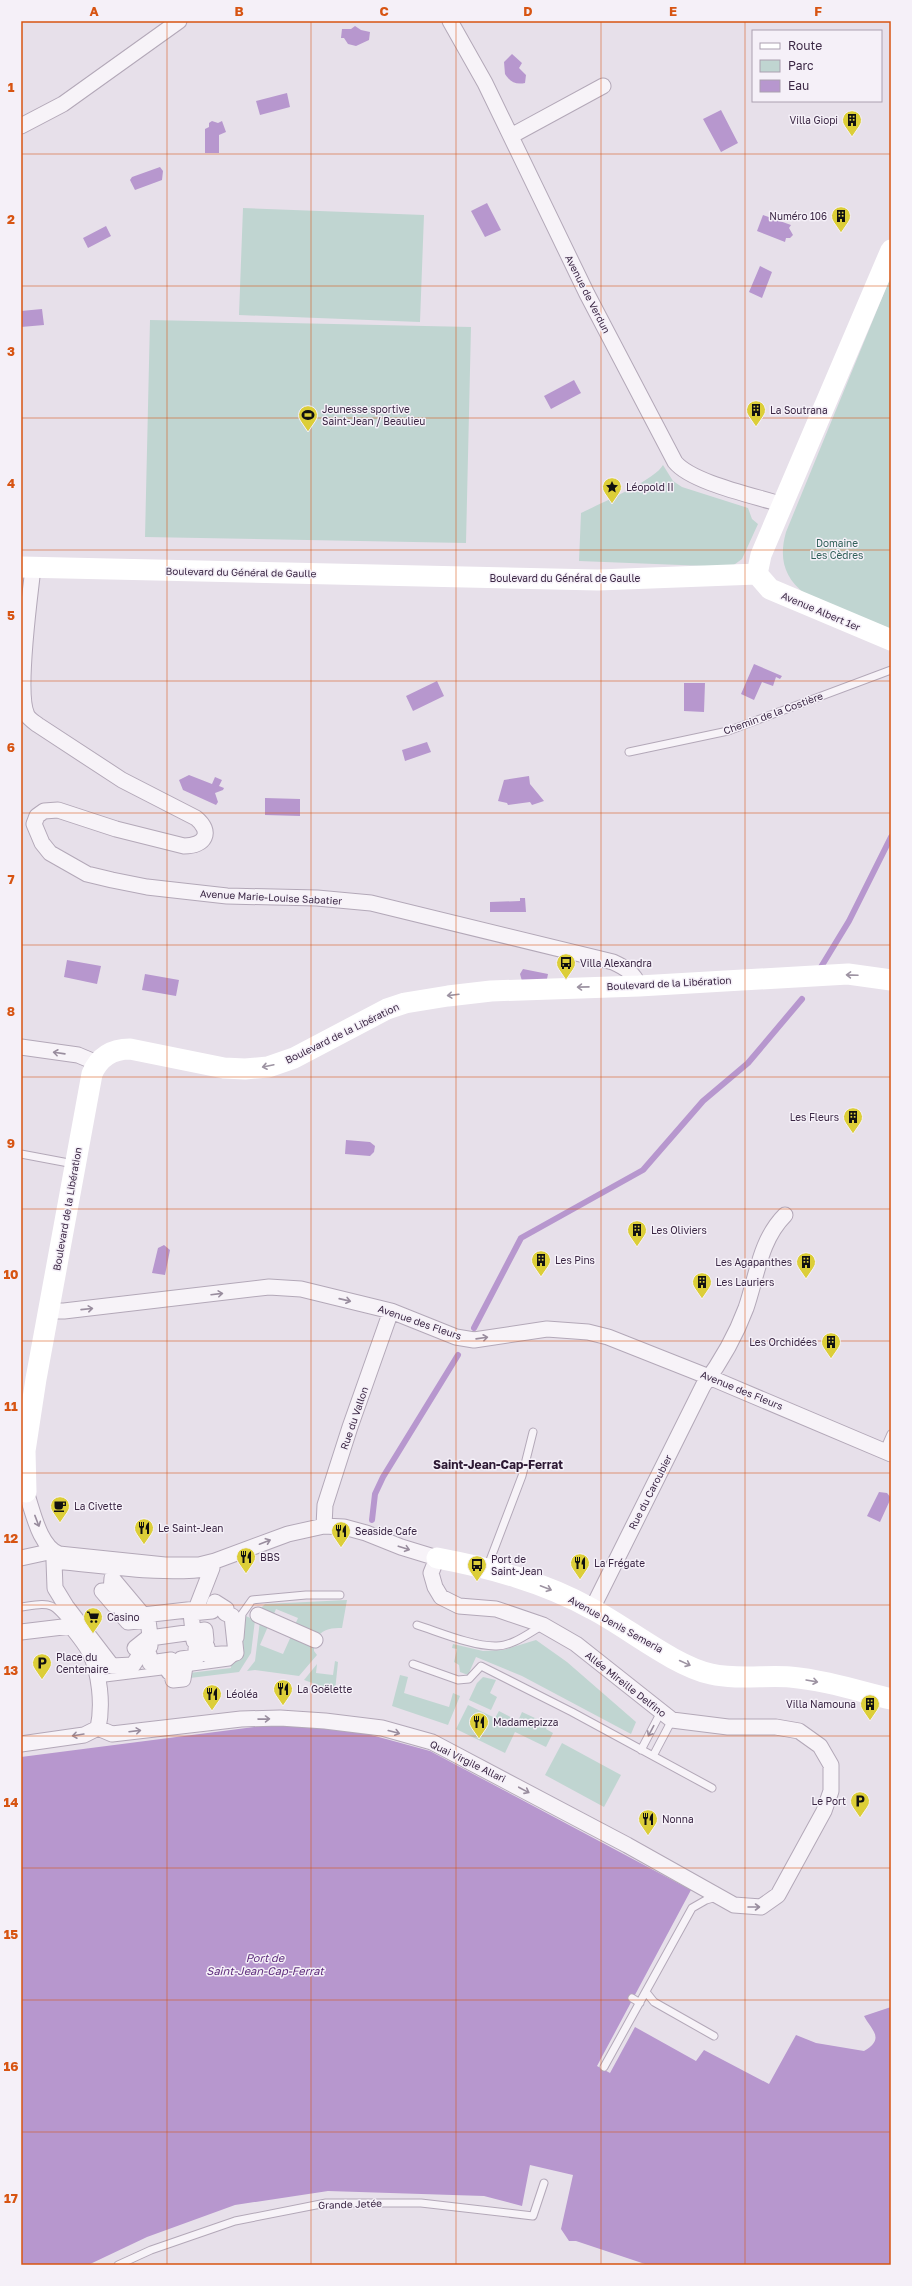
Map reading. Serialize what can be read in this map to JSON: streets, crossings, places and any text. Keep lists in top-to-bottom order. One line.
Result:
{"streets":{"main road":["Boulevard du Général de Gaulle","Avenue Albert 1er","Boulevard de la Libération","Avenue Denis Semeria"],"street":["Avenue de Verdun","Avenue Marie-Louise Sabatier","Avenue des Fleurs","Rue du Vallon","Rue du Caroubier","Allée Mireille Delfino","Quai Virgile Allari"],"lane":["Chemin de la Costière","Grande Jetée"]},"crossings":[["Boulevard du Général de Gaulle","Avenue Albert 1er"],["Boulevard du Général de Gaulle","Avenue Marie-Louise Sabatier"],["Avenue Marie-Louise Sabatier","Boulevard de la Libération"],["Boulevard de la Libération","Avenue des Fleurs"],["Avenue des Fleurs","Rue du Vallon"],["Avenue des Fleurs","Rue du Caroubier"],["Rue du Vallon","Avenue Denis Semeria"],["Rue du Caroubier","Avenue Denis Semeria"],["Avenue Denis Semeria","Allée Mireille Delfino"],["Allée Mireille Delfino","Quai Virgile Allari"]],"one_way":["Boulevard de la Libération","Avenue des Fleurs","Avenue Denis Semeria","Quai Virgile Allari"],"districts":["Saint-Jean-Cap-Ferrat"],"water":["Port de Saint-Jean-Cap-Ferrat"],"parks":["Domaine Les Cèdres"],"places":{"building":["Villa Giopi","Numéro 106","La Soutrana","Les Fleurs","Les Oliviers","Les Pins","Les Agapanthes","Les Lauriers","Les Orchidées","Villa Namouna"],"sports":["Jeunesse sportive Saint-Jean / Beaulieu"],"place":["Léopold II"],"bus stop":["Villa Alexandra","Port de Saint-Jean"],"cafe":["La Civette"],"restaurant":["Le Saint-Jean","Seaside Cafe","BBS","La Frégate","La Goëlette","Léoléa","Madamepizza","Nonna"],"supermarket":["Casino"],"parking":["Place du Centenaire","Le Port"]},"legend":["Route","Parc","Eau"],"grid":{"columns":["A","B","C","D","E","F"],"rows":["1","2","3","4","5","6","7","8","9","10","11","12","13","14","15","16","17"]}}
